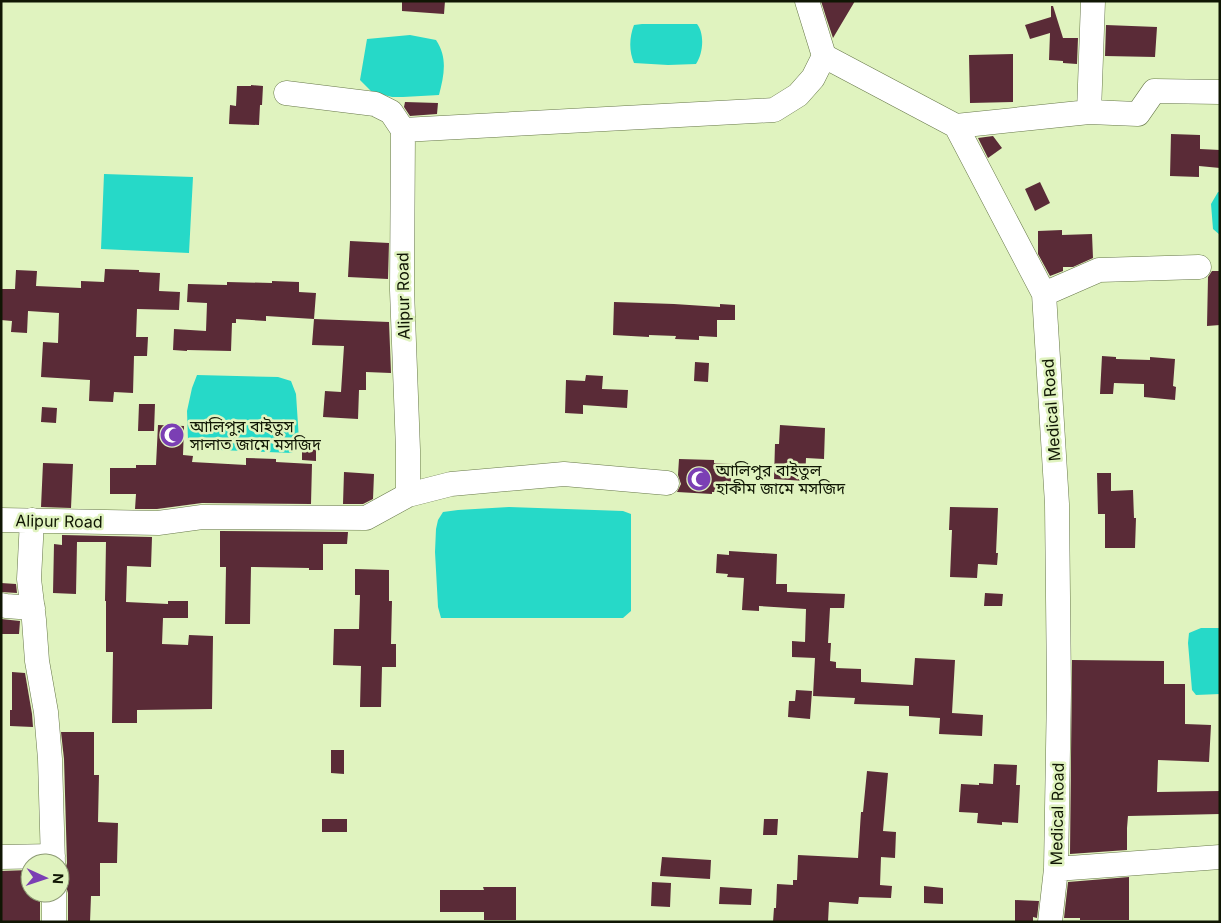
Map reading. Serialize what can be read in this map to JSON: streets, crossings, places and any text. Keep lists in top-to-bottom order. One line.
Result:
{"streets":{"street":["Alipur Road","Medical Road"]},"places":{"mosque":["আলিপুর বাইতুস সালাত জামে মসজিদ","আলিপুর বাইতুল হাকীম জামে মসজিদ"]},"north":"right"}
